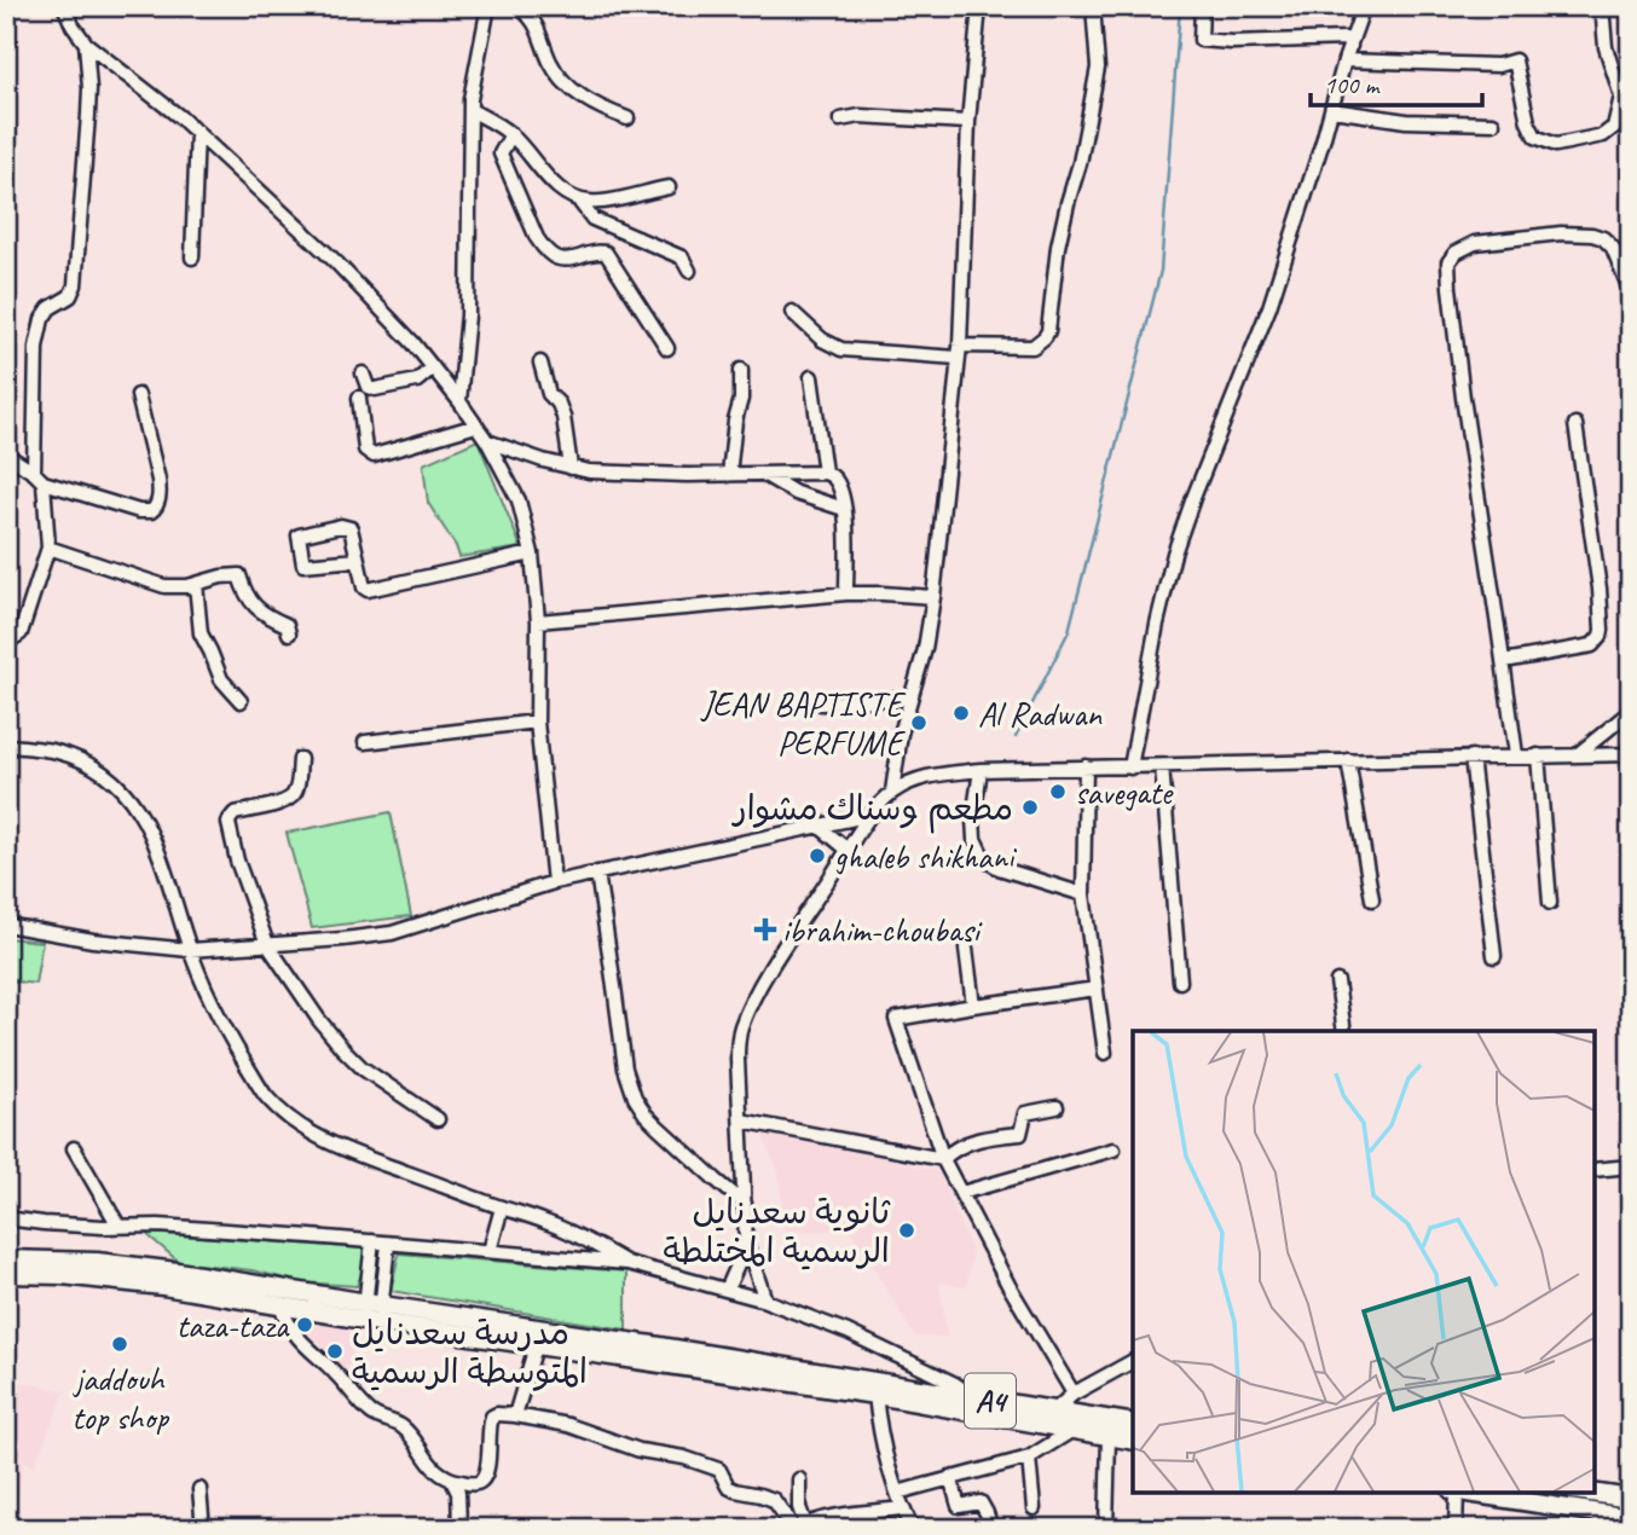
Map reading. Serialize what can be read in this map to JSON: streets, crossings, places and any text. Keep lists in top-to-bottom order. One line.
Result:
{"streets":{"highway":["A4"]},"places":{"other":["Al Radwan","JEAN BAPTISTE PERFUME","savegate","مطعم وسناك مشوار","ghaleb shikhani","ثانوية سعدنايل الرسمية المختلطة","taza-taza","jaddouh top shop","مدرسة سعدنايل المتوسطة الرسمية"],"health":["ibrahim-choubasi"]},"scale_bar":"100 m"}
